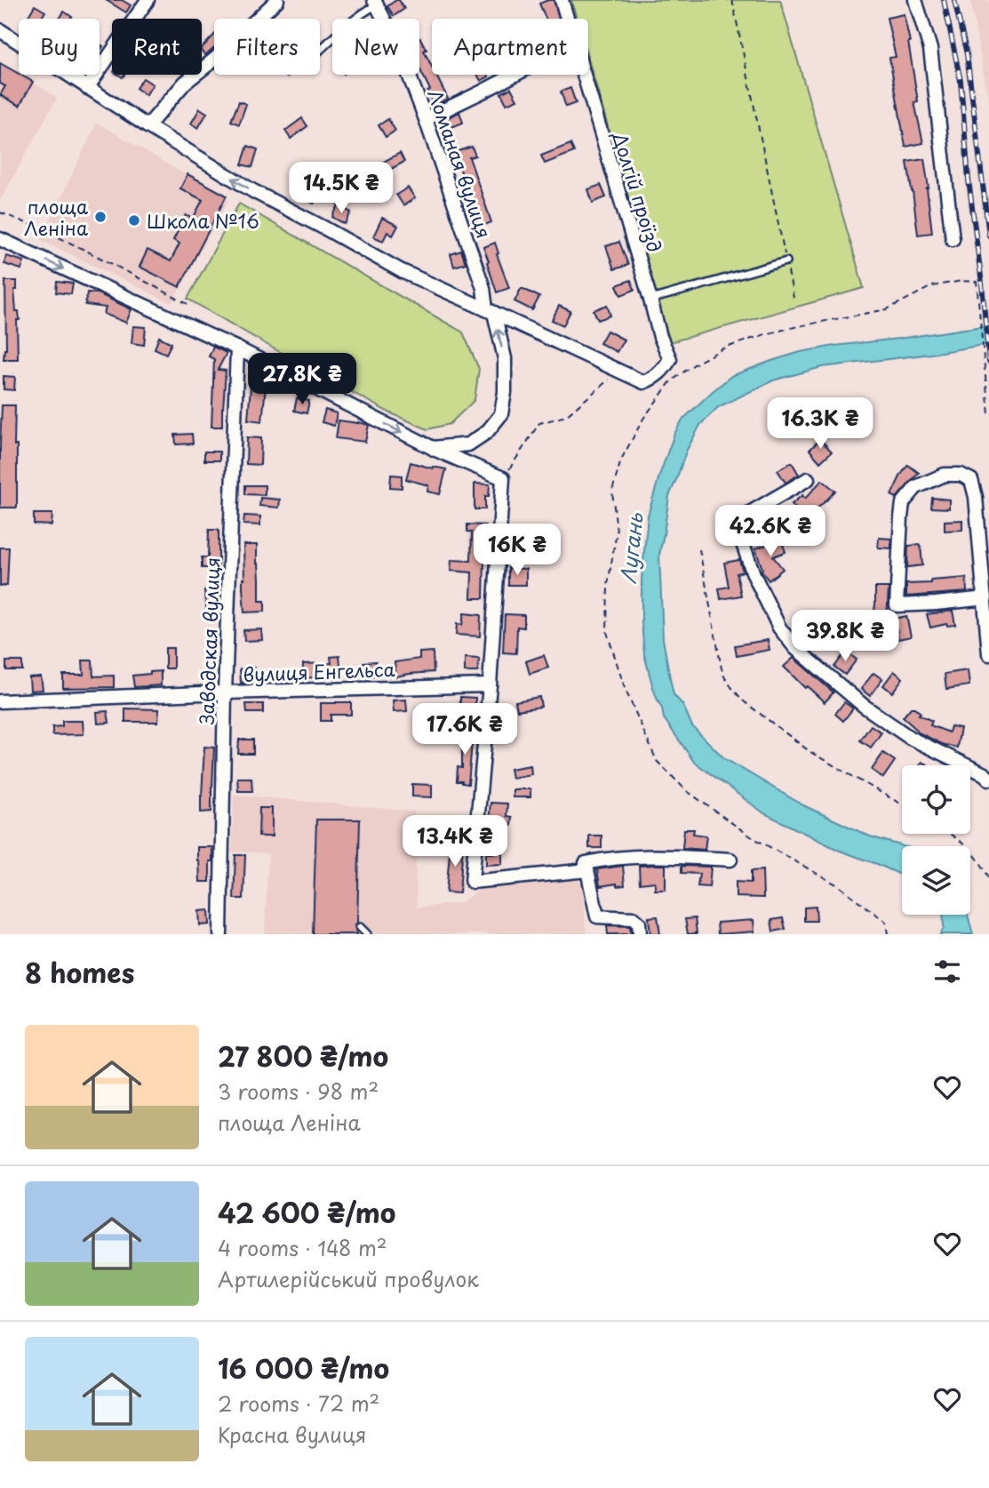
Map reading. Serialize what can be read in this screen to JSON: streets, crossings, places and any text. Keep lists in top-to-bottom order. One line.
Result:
{"streets":{"street":["Ломаная вулиця","Долгій проїзд","Заводская вулиця","вулиця Енгельса"]},"crossings":[["Заводская вулиця","вулиця Енгельса"]],"water":["Лугань"],"places":["площа Леніна","Школа №16"],"page":{"chip":["Buy","Rent","Filters","New","Apartment"],"price":["14.5K ₴","27.8K ₴","16.3K ₴","42.6K ₴","16K ₴","39.8K ₴","17.6K ₴","13.4K ₴"],"heading":"8 homes","list":[{"name":"27 800 ₴/mo","note":"3 rooms · 98 m² · площа Леніна"},{"name":"42 600 ₴/mo","note":"4 rooms · 148 m² · Артилерійський провулок"},{"name":"16 000 ₴/mo","note":"2 rooms · 72 m² · Красна вулиця"}]}}
